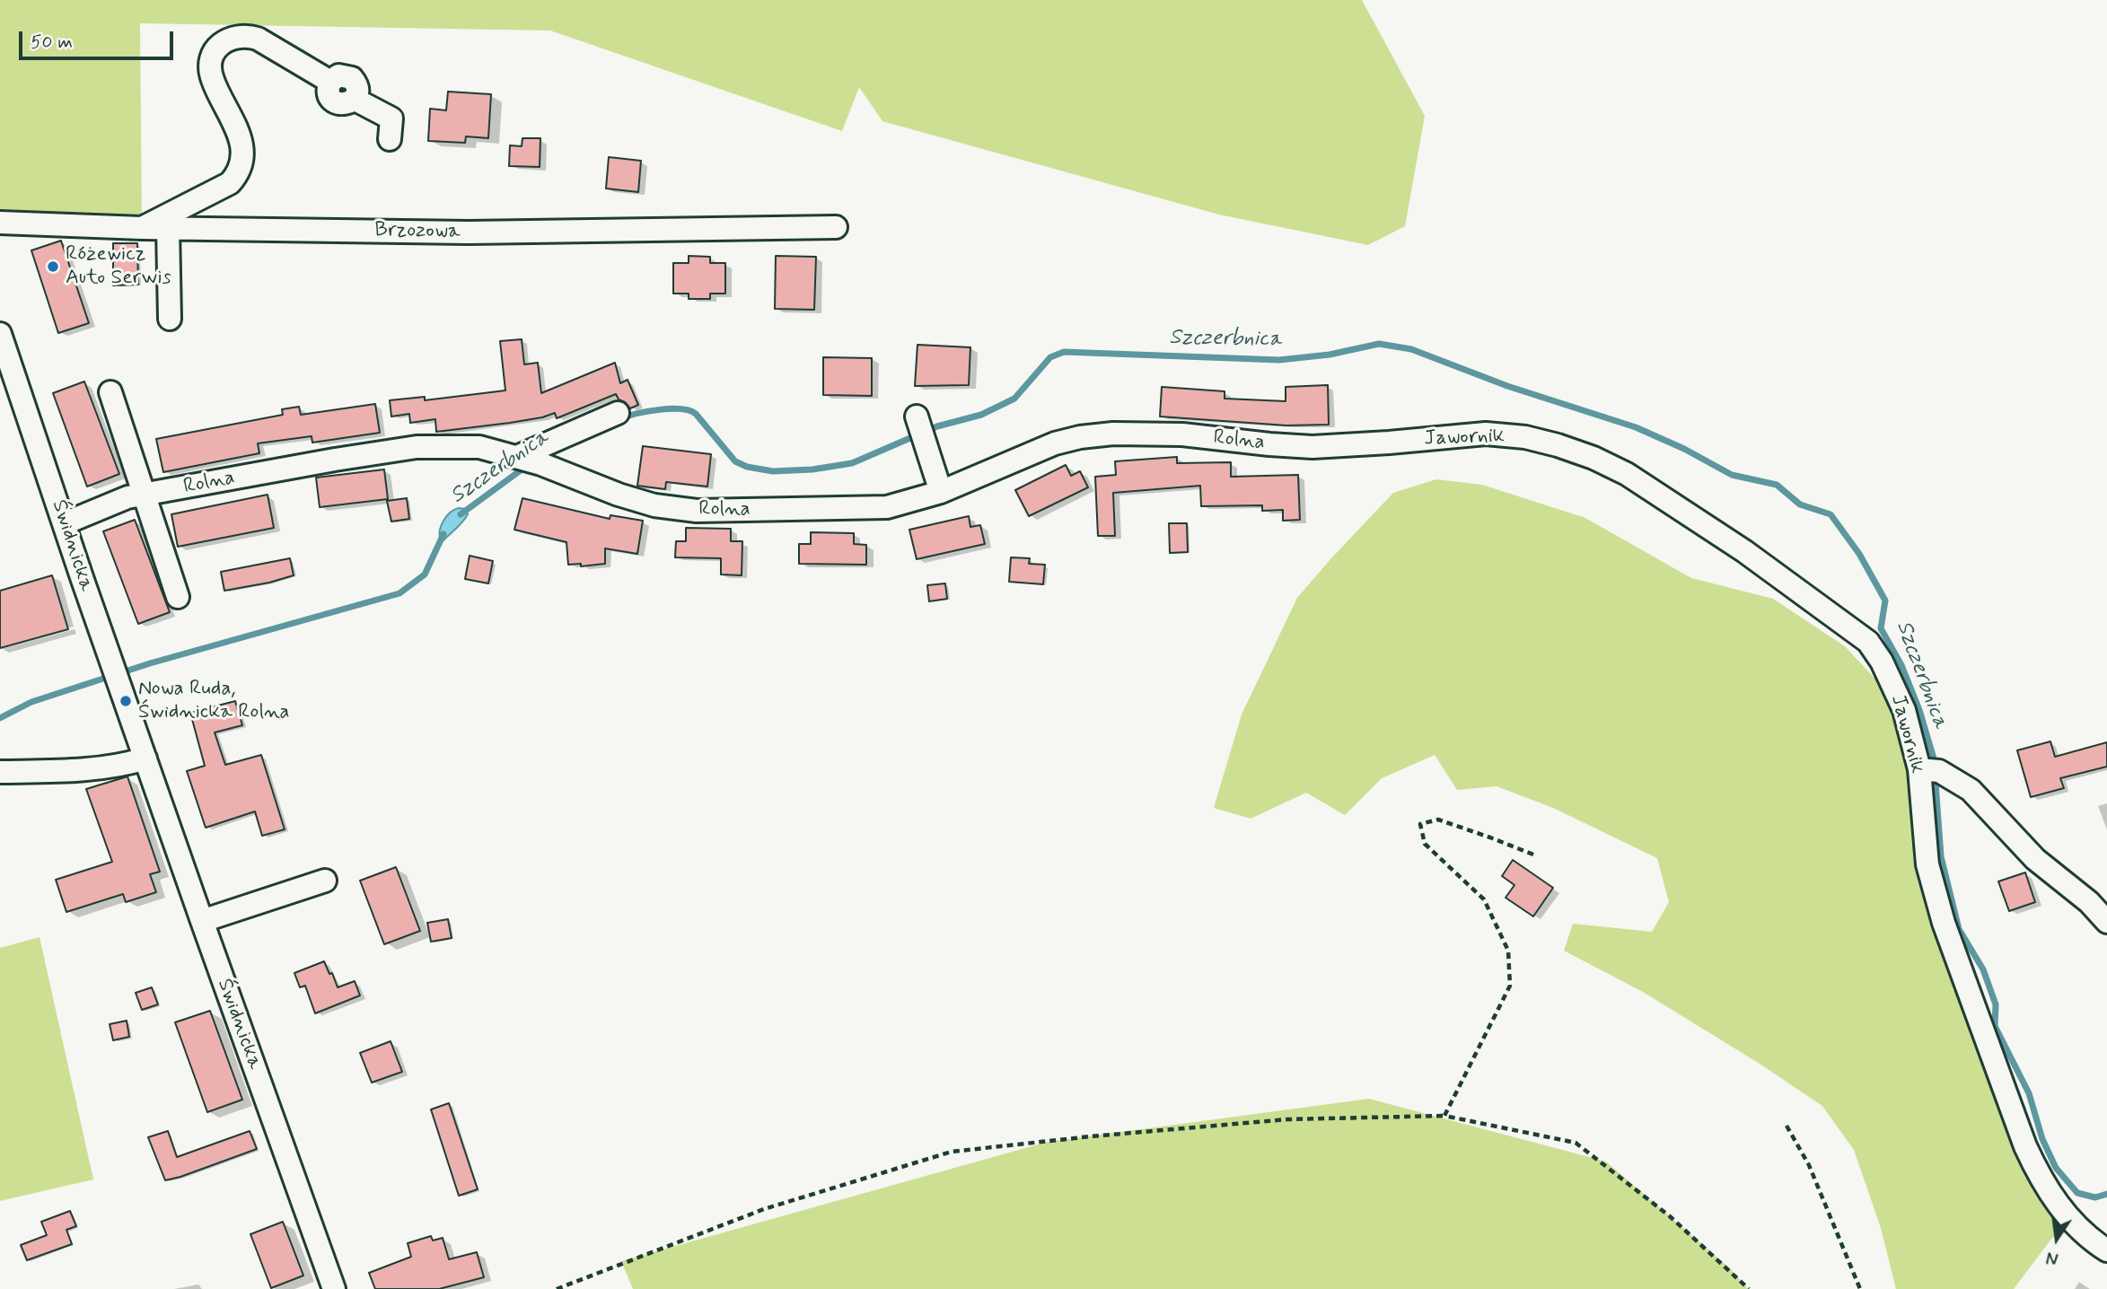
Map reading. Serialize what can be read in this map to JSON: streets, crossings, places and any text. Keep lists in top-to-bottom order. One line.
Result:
{"streets":{"street":["Brzozowa","Jawornik","Rolna","Świdnicka"]},"crossings":[["Jawornik","Rolna"],["Rolna","Świdnicka"]],"water":["Szczerbnica"],"places":["Różewicz Auto Serwis","Nowa Ruda, Świdnicka Rolna"],"scale_bar":"50 m","north":"bottom"}
